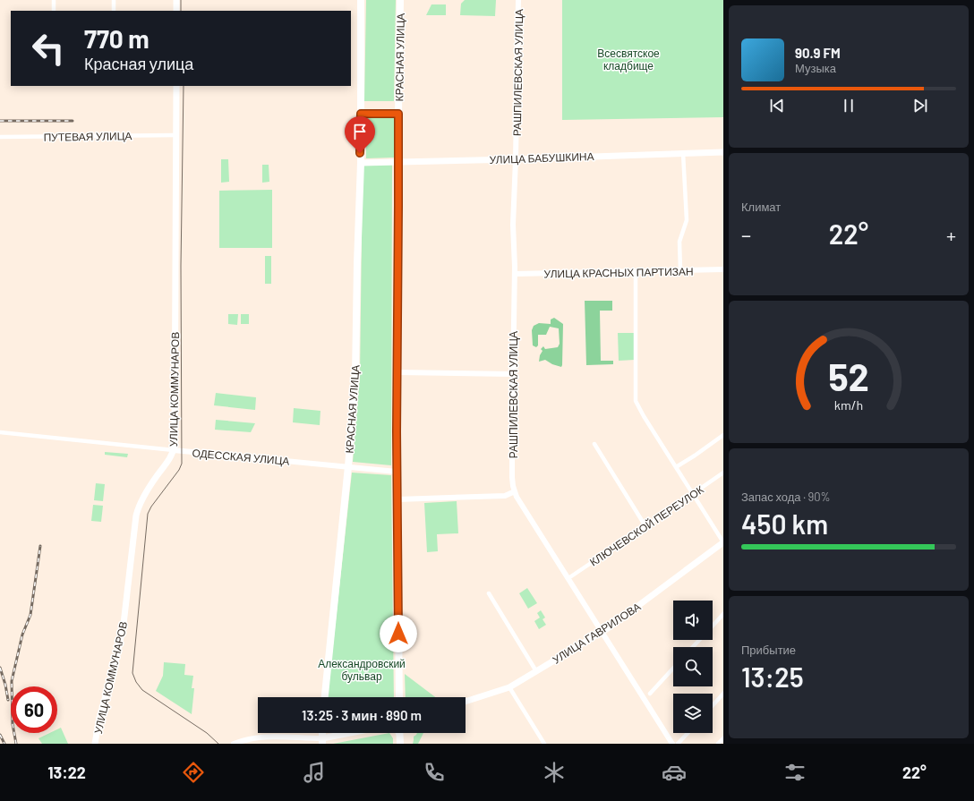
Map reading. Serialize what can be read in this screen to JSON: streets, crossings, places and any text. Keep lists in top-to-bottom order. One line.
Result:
{"streets":{"main road":["КРАСНАЯ УЛИЦА","УЛИЦА БАБУШКИНА","УЛИЦА КОММУНАРОВ","УЛИЦА ГАВРИЛОВА"],"street":["РАШПИЛЕВСКАЯ УЛИЦА","ПУТЕВАЯ УЛИЦА","УЛИЦА КРАСНЫХ ПАРТИЗАН","ОДЕССКАЯ УЛИЦА","КЛЮЧЕВСКОЙ ПЕРЕУЛОК"]},"crossings":[["КРАСНАЯ УЛИЦА","УЛИЦА БАБУШКИНА"],["КРАСНАЯ УЛИЦА","ОДЕССКАЯ УЛИЦА"],["РАШПИЛЕВСКАЯ УЛИЦА","УЛИЦА БАБУШКИНА"],["РАШПИЛЕВСКАЯ УЛИЦА","УЛИЦА КРАСНЫХ ПАРТИЗАН"],["РАШПИЛЕВСКАЯ УЛИЦА","КЛЮЧЕВСКОЙ ПЕРЕУЛОК"],["РАШПИЛЕВСКАЯ УЛИЦА","УЛИЦА ГАВРИЛОВА"],["ПУТЕВАЯ УЛИЦА","УЛИЦА КОММУНАРОВ"],["УЛИЦА КОММУНАРОВ","ОДЕССКАЯ УЛИЦА"]],"parks":["Всесвятское кладбище","Александровский бульвар"],"page":{"turn":["770 m","Красная улица"],"song":["90.9 FM","Музыка"],"tile":["Климат",["Запас хода · 90%","450 km"],["Прибытие","13:25"]],"heat":["−","22°","+"],"limit":"60","trip":"13:25 · 3 мин · 890 m","tabs":["13:22","22°"],"gauge":["52","km/h"]}}
